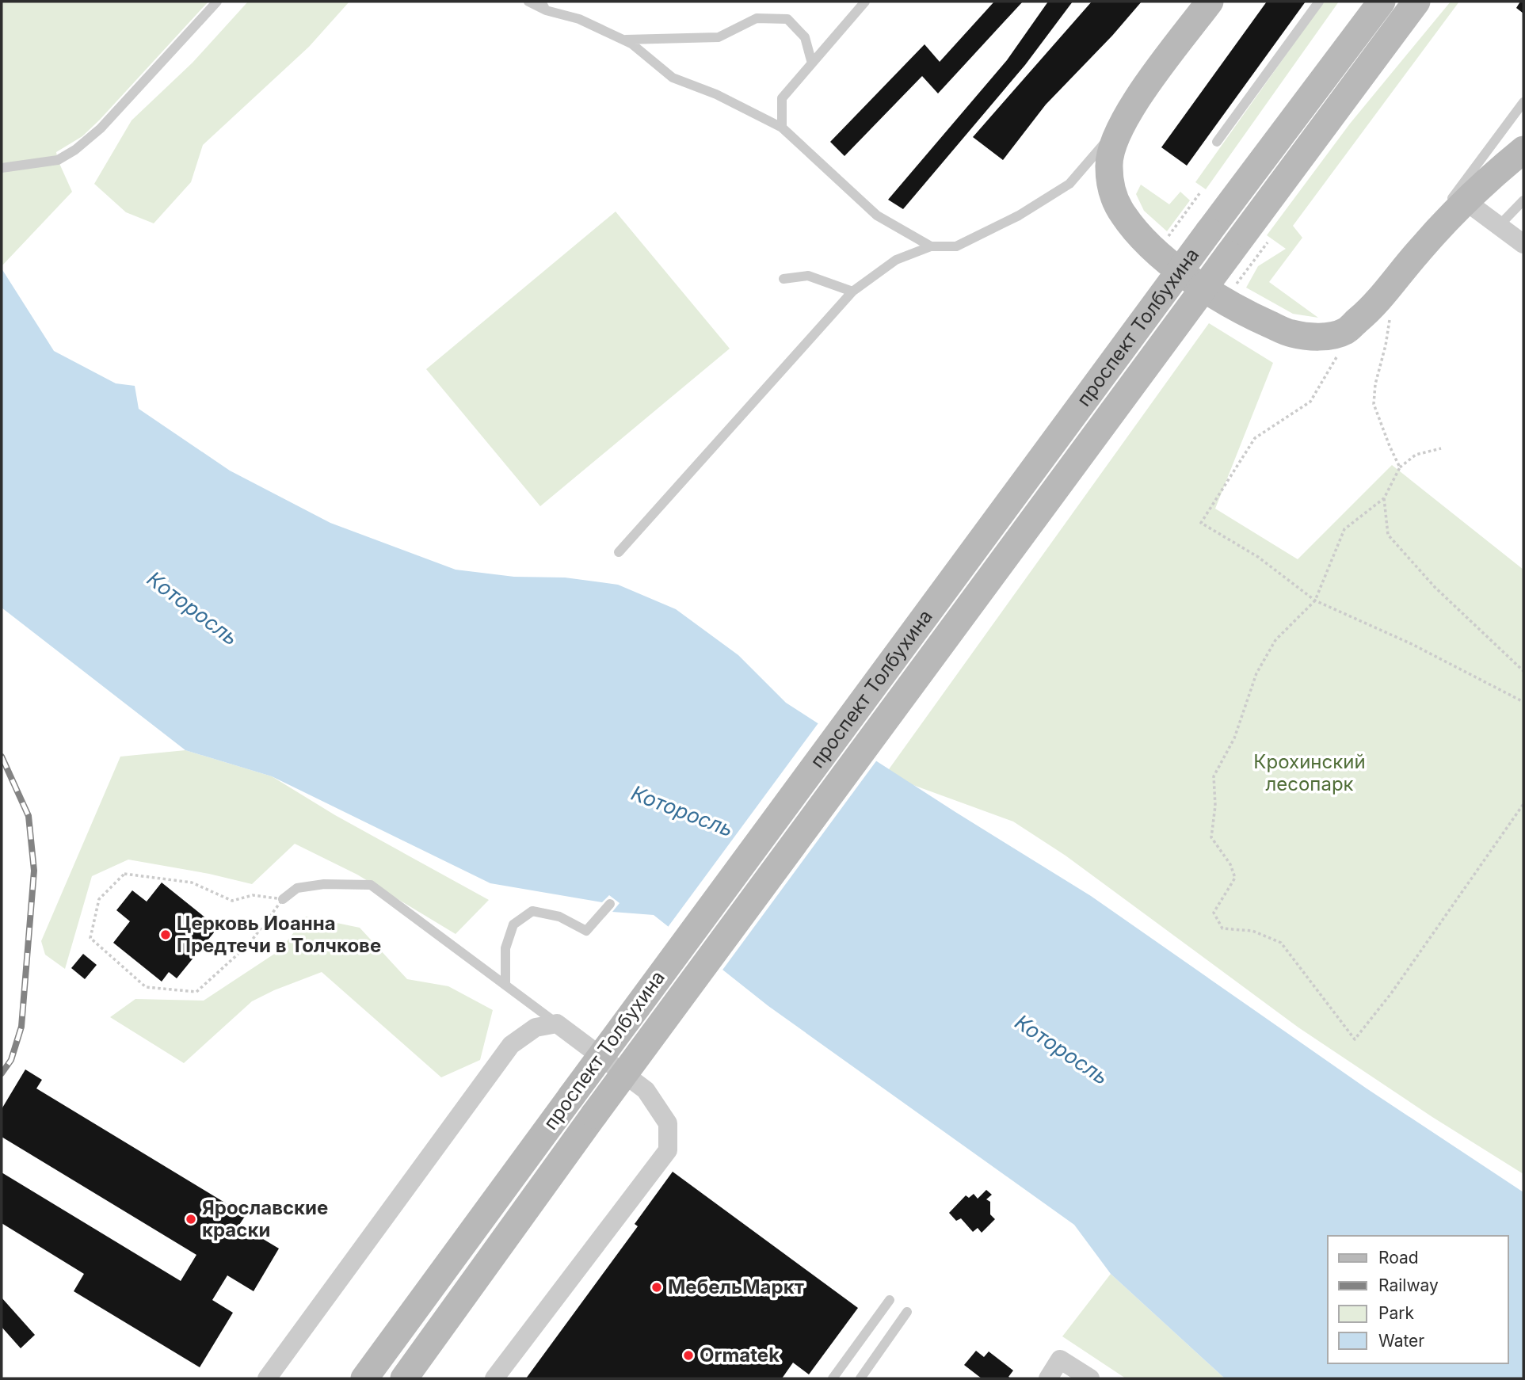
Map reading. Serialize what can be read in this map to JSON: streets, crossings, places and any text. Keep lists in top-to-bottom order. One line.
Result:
{"streets":{"main road":["проспект Толбухина"]},"water":["Которосль"],"parks":["Крохинский лесопарк"],"places":["Церковь Иоанна Предтечи в Толчкове","Ярославские краски","МебельМаркт","Ormatek"],"legend":["Road","Railway","Park","Water"]}
